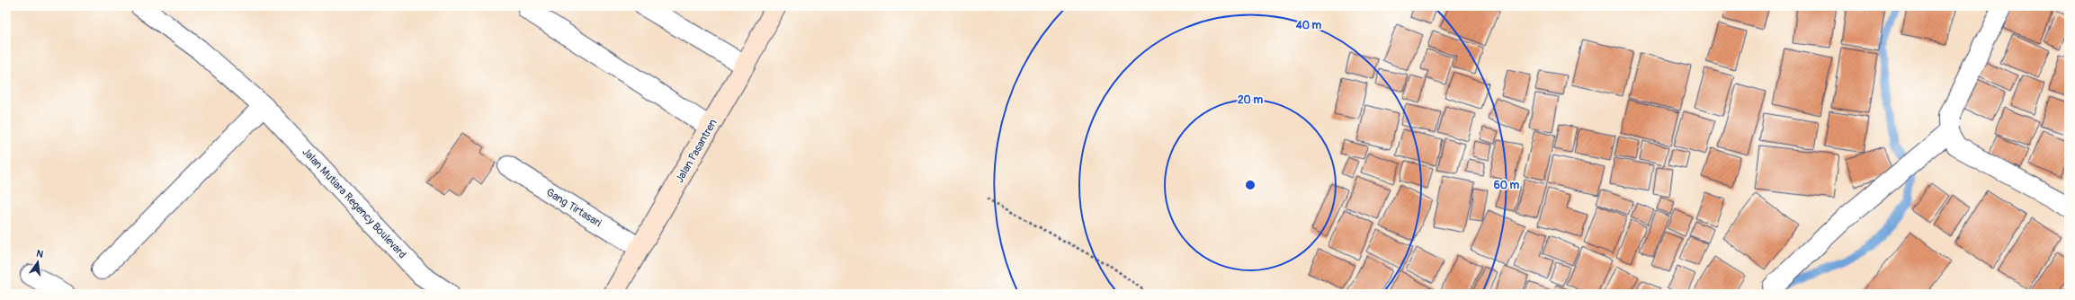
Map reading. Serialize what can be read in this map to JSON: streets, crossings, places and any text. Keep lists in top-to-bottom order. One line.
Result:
{"streets":{"main road":["Jalan Pasantren"],"street":["Jalan Mutiara Regency Boulevard","Gang Tirtasari"]},"crossings":[["Jalan Pasantren","Gang Tirtasari"]],"north":"top","rings":["40 m","20 m","60 m"]}
